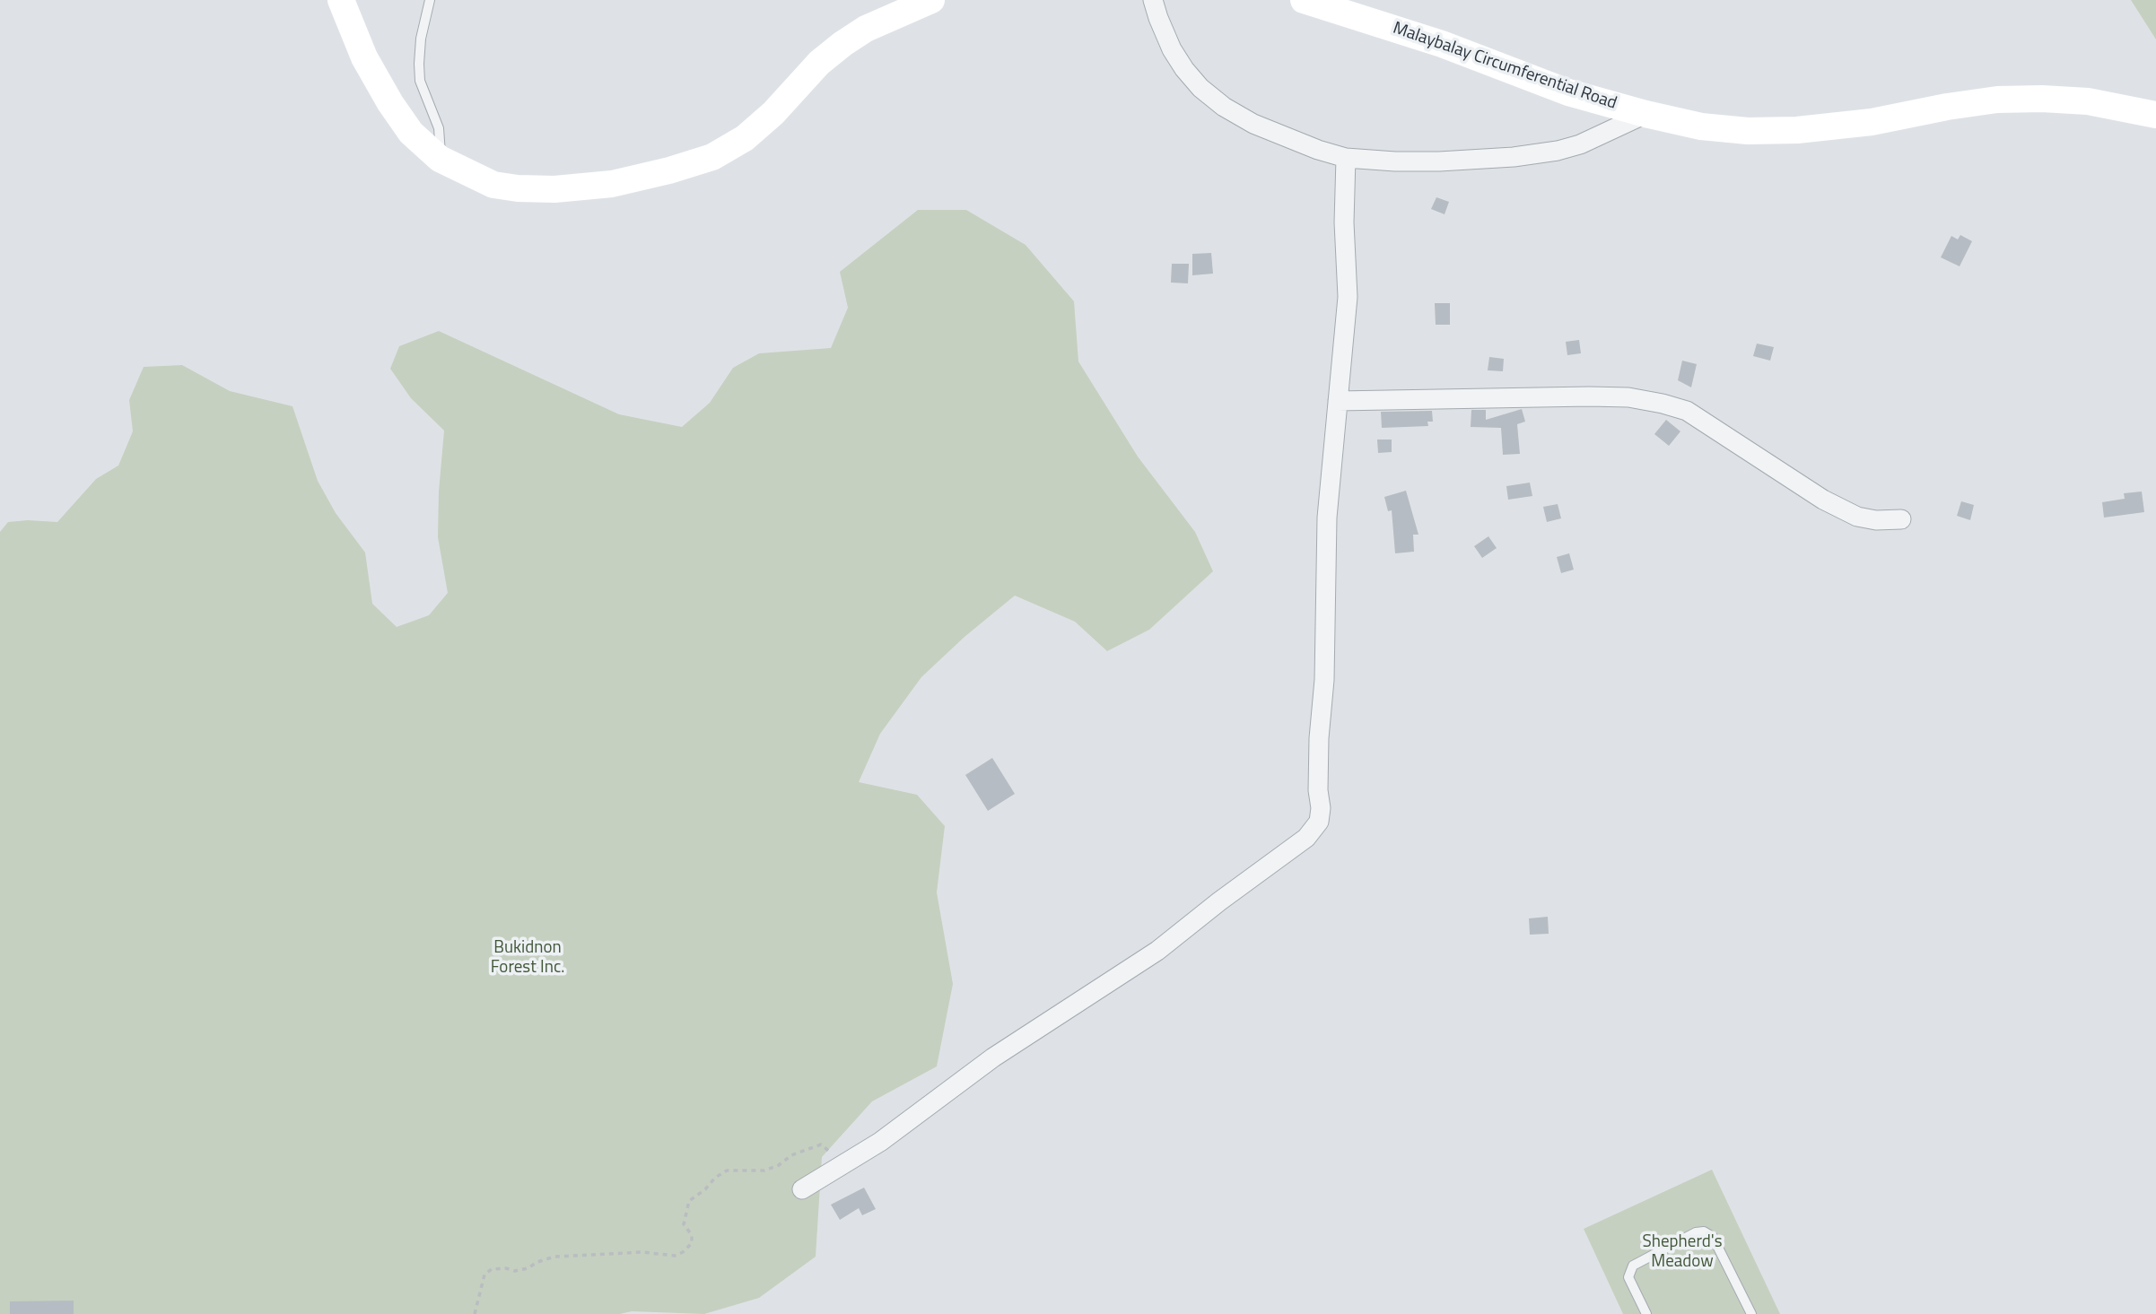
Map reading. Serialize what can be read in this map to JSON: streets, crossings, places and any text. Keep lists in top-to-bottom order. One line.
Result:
{"streets":{"main road":["Malaybalay Circumferential Road"]},"parks":["Bukidnon Forest Inc.","Shepherd's Meadow"]}
